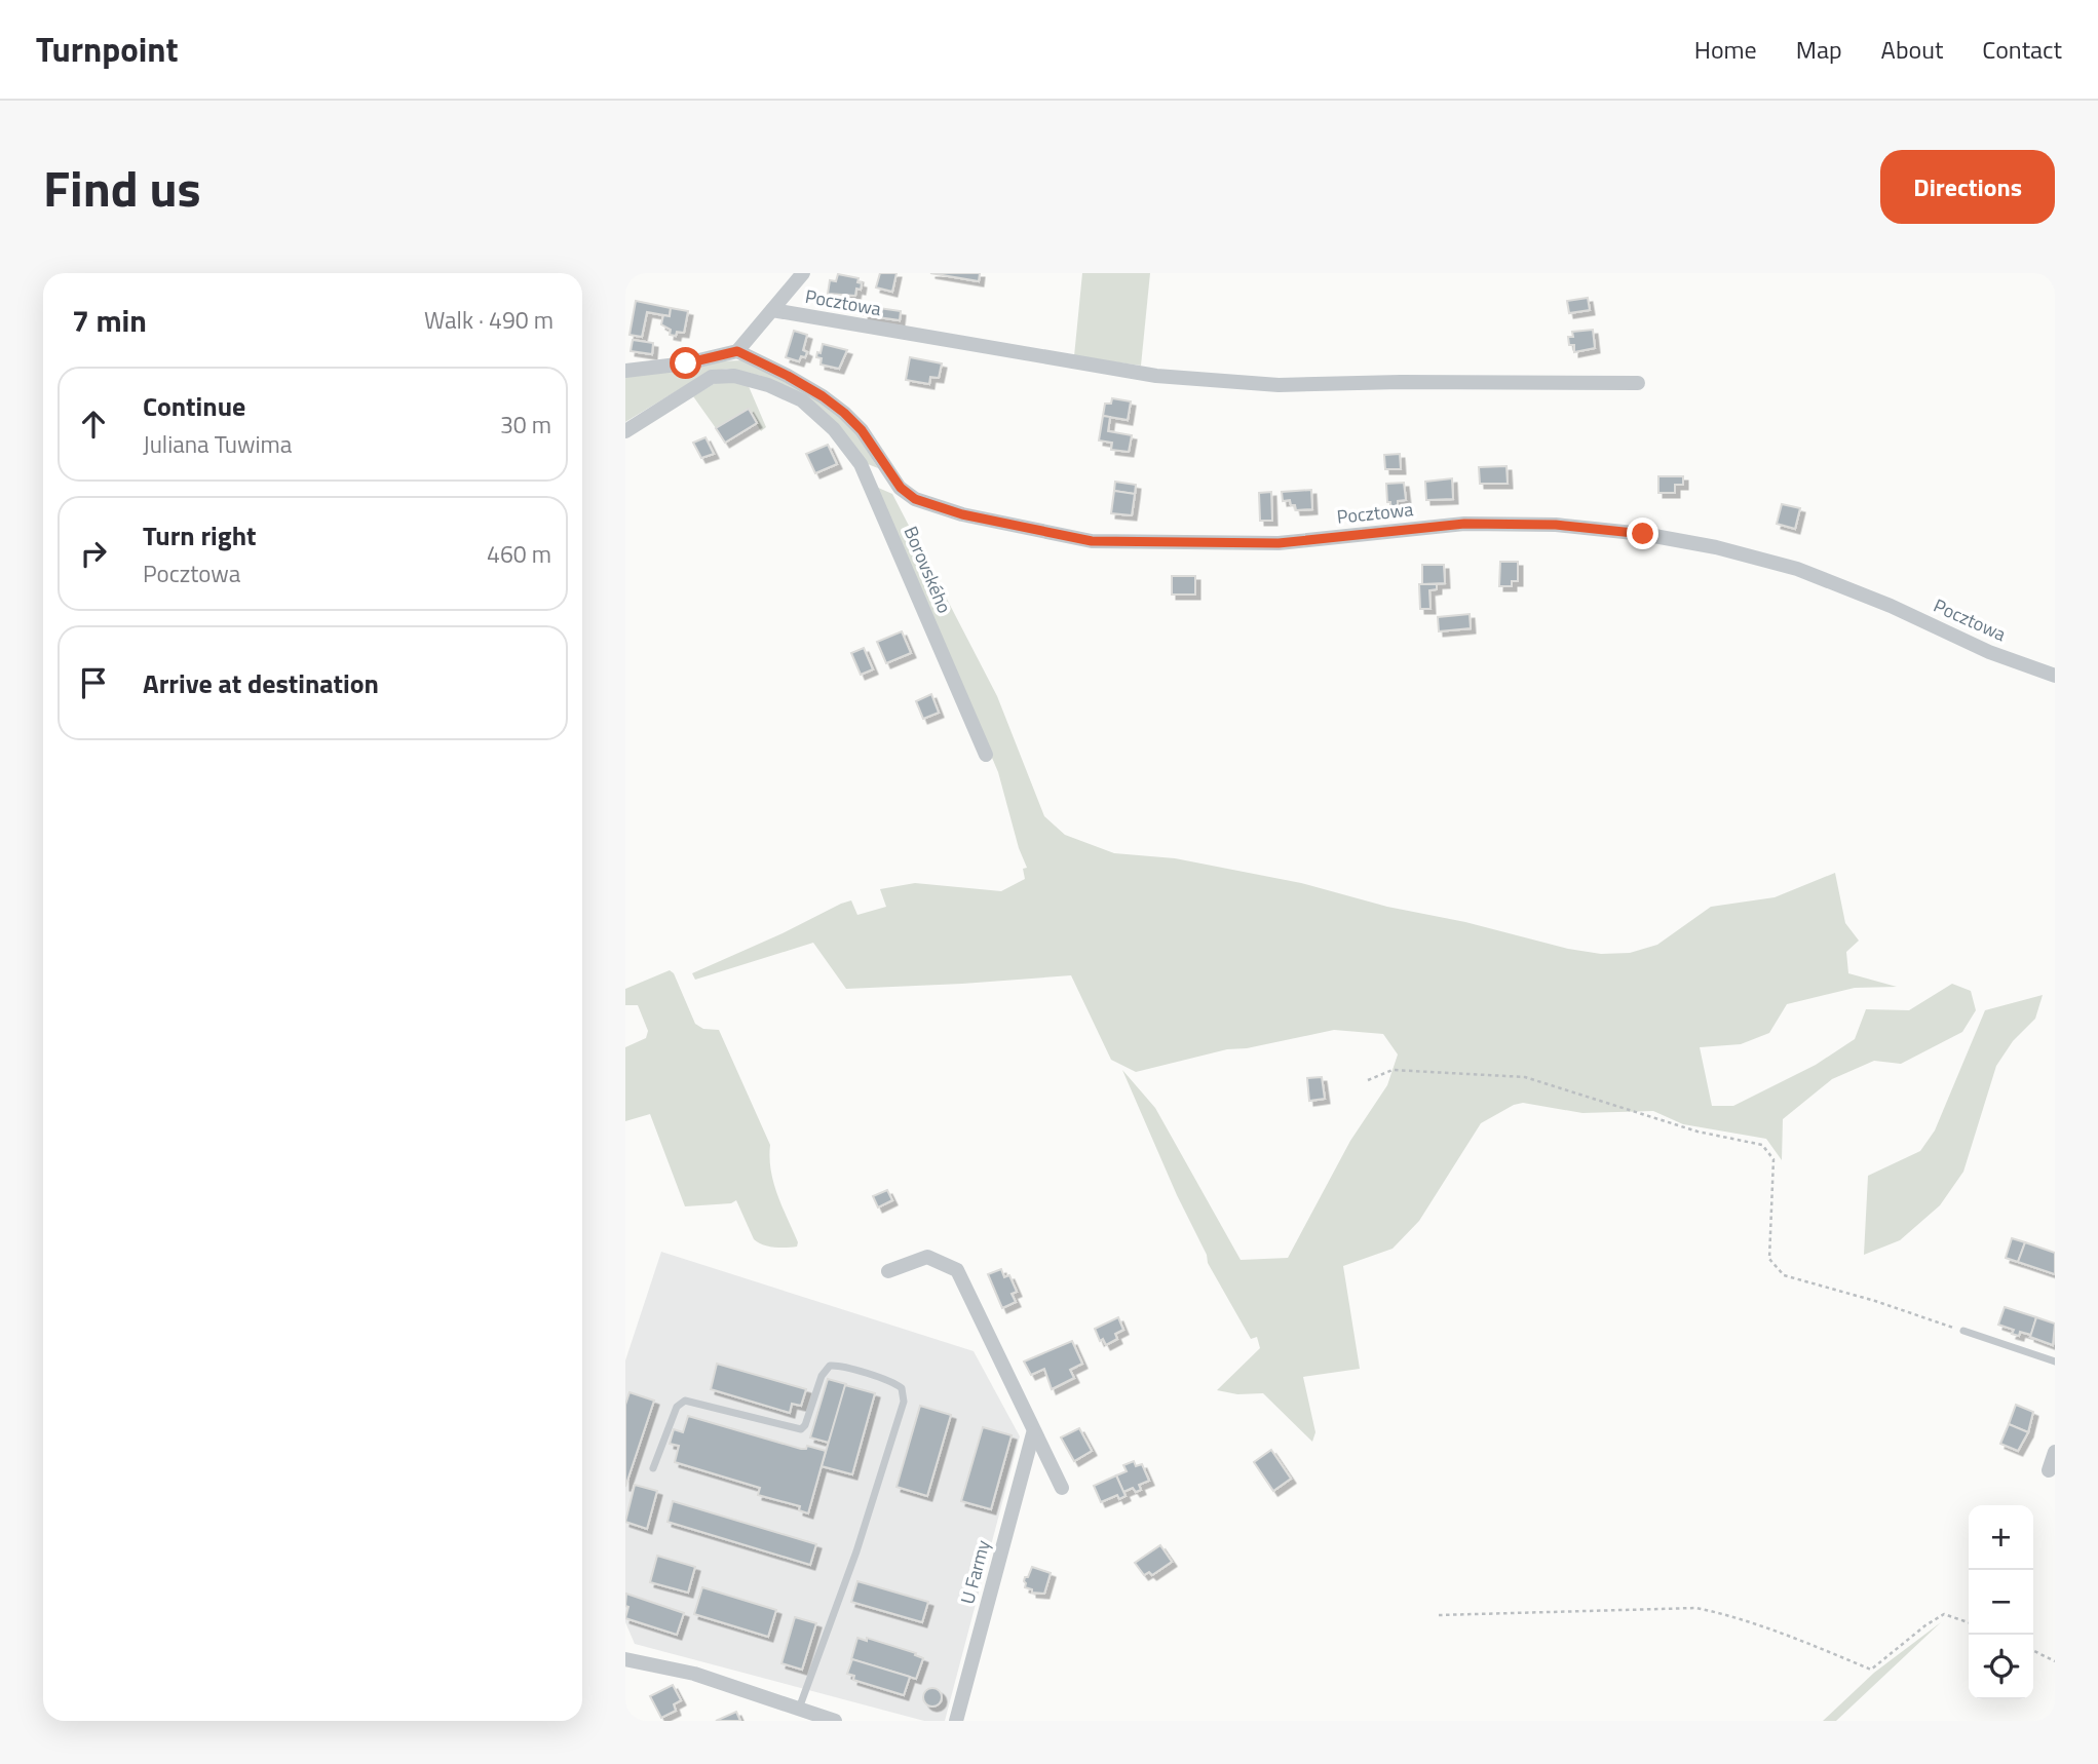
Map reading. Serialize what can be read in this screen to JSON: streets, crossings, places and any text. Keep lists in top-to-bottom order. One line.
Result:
{"streets":{"street":["Pocztowa","Borovského","U Farmy"]},"page":{"header":"Turnpoint","nav":["Home","Map","About","Contact"],"title":"Find us","buttons":"Directions","heading":["7 min","Walk · 490 m"],"list":[["Continue","Juliana Tuwima","30 m"],["Turn right","Pocztowa","460 m"],"Arrive at destination"],"map_buttons":["+","−"]}}
